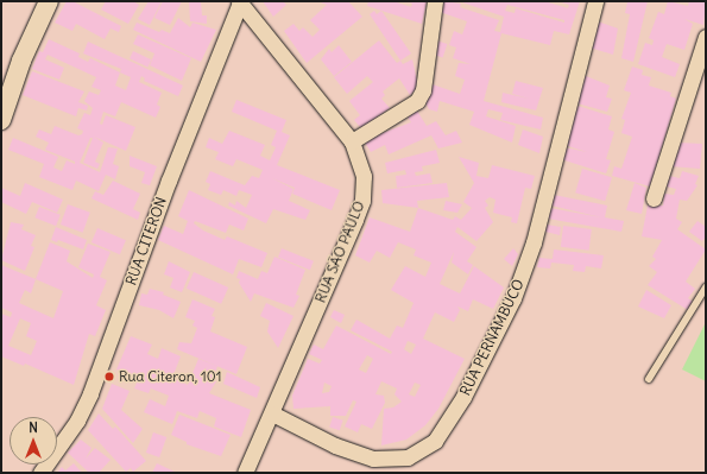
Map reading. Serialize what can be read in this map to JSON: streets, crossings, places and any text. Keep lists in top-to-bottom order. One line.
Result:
{"streets":{"street":["RUA CITERON","RUA SÃO PAULO","RUA PERNAMBUCO"]},"crossings":[["RUA CITERON","RUA SÃO PAULO"],["RUA SÃO PAULO","RUA PERNAMBUCO"]],"places":["Rua Citeron, 101"],"north":"top"}
